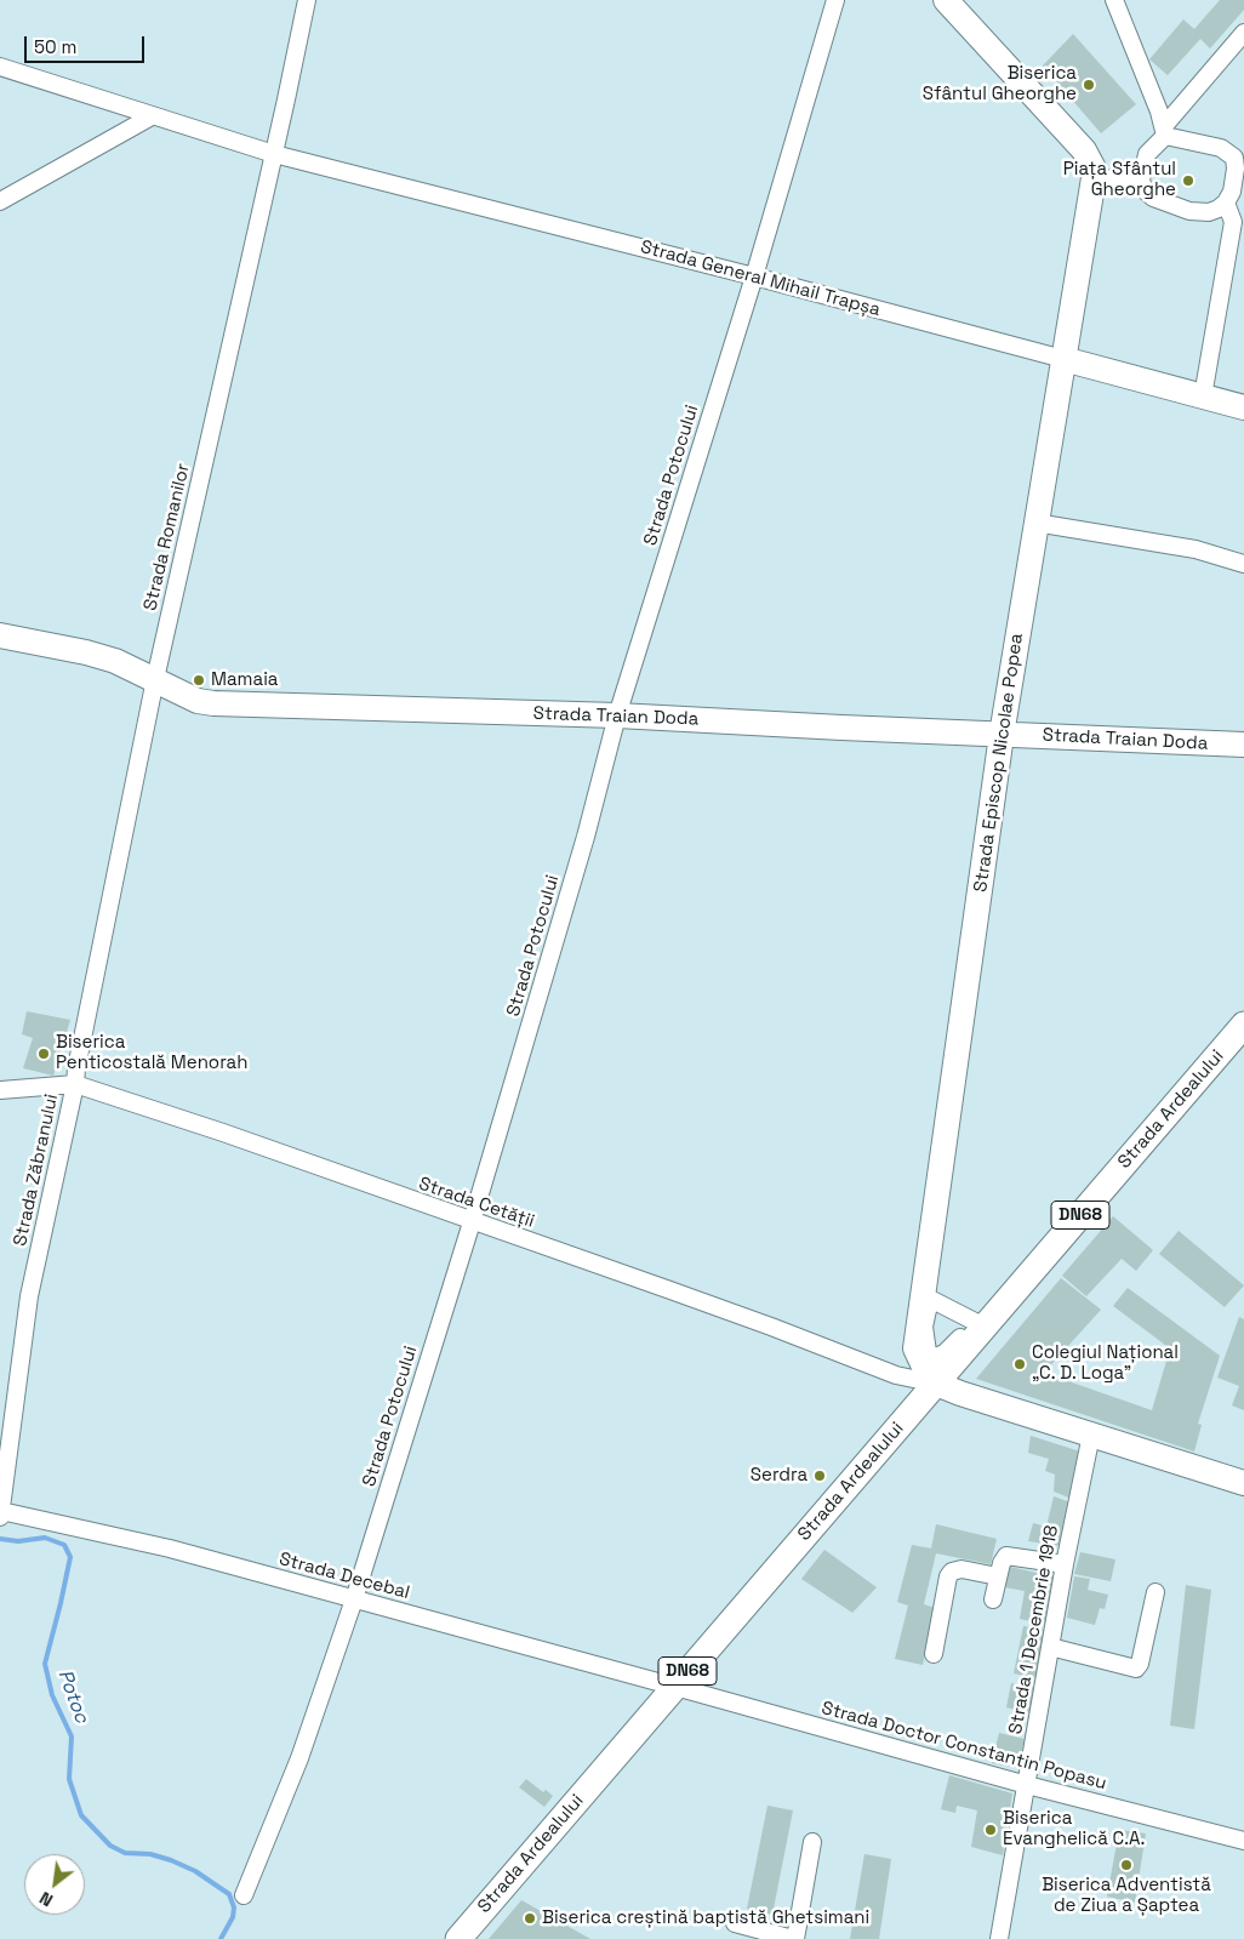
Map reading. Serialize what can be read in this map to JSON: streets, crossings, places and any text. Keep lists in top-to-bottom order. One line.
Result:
{"streets":{"main road":["Strada General Mihail Trapșa","Strada Traian Doda","Strada Episcop Nicolae Popea","Strada Ardealului","DN68"],"street":["Strada Potocului","Strada Romanilor","Strada Zăbranului","Strada Cetății","Strada Decebal","Strada 1 Decembrie 1918","Strada Doctor Constantin Popasu"]},"crossings":[["Strada General Mihail Trapșa","Strada Potocului"],["Strada General Mihail Trapșa","Strada Romanilor"],["Strada General Mihail Trapșa","Strada Episcop Nicolae Popea"],["Strada Potocului","Strada Traian Doda"],["Strada Potocului","Strada Cetății"],["Strada Potocului","Strada Decebal"],["Strada Romanilor","Strada Traian Doda"],["Strada Romanilor","Strada Zăbranului"],["Strada Romanilor","Strada Cetății"],["Strada Traian Doda","Strada Episcop Nicolae Popea"],["Strada Episcop Nicolae Popea","Strada Ardealului"],["Strada Episcop Nicolae Popea","Strada Cetății"],["Strada Ardealului","Strada Cetății"],["Strada Ardealului","Strada Decebal"],["Strada Ardealului","Strada Doctor Constantin Popasu"],["Strada Zăbranului","Strada Cetății"],["Strada Zăbranului","Strada Decebal"],["Strada Decebal","Strada Doctor Constantin Popasu"],["Strada 1 Decembrie 1918","Strada Doctor Constantin Popasu"]],"water":["Potoc"],"places":["Biserica Sfântul Gheorghe","Piața Sfântul Gheorghe","Mamaia","Biserica Penticostală Menorah","Colegiul Național „C. D. Loga”","Serdra","Biserica Evanghelică C.A.","Biserica Adventistă de Ziua a Șaptea","Biserica creștină baptistă Ghetsimani"],"scale_bar":"50 m","north":"bottom left"}
